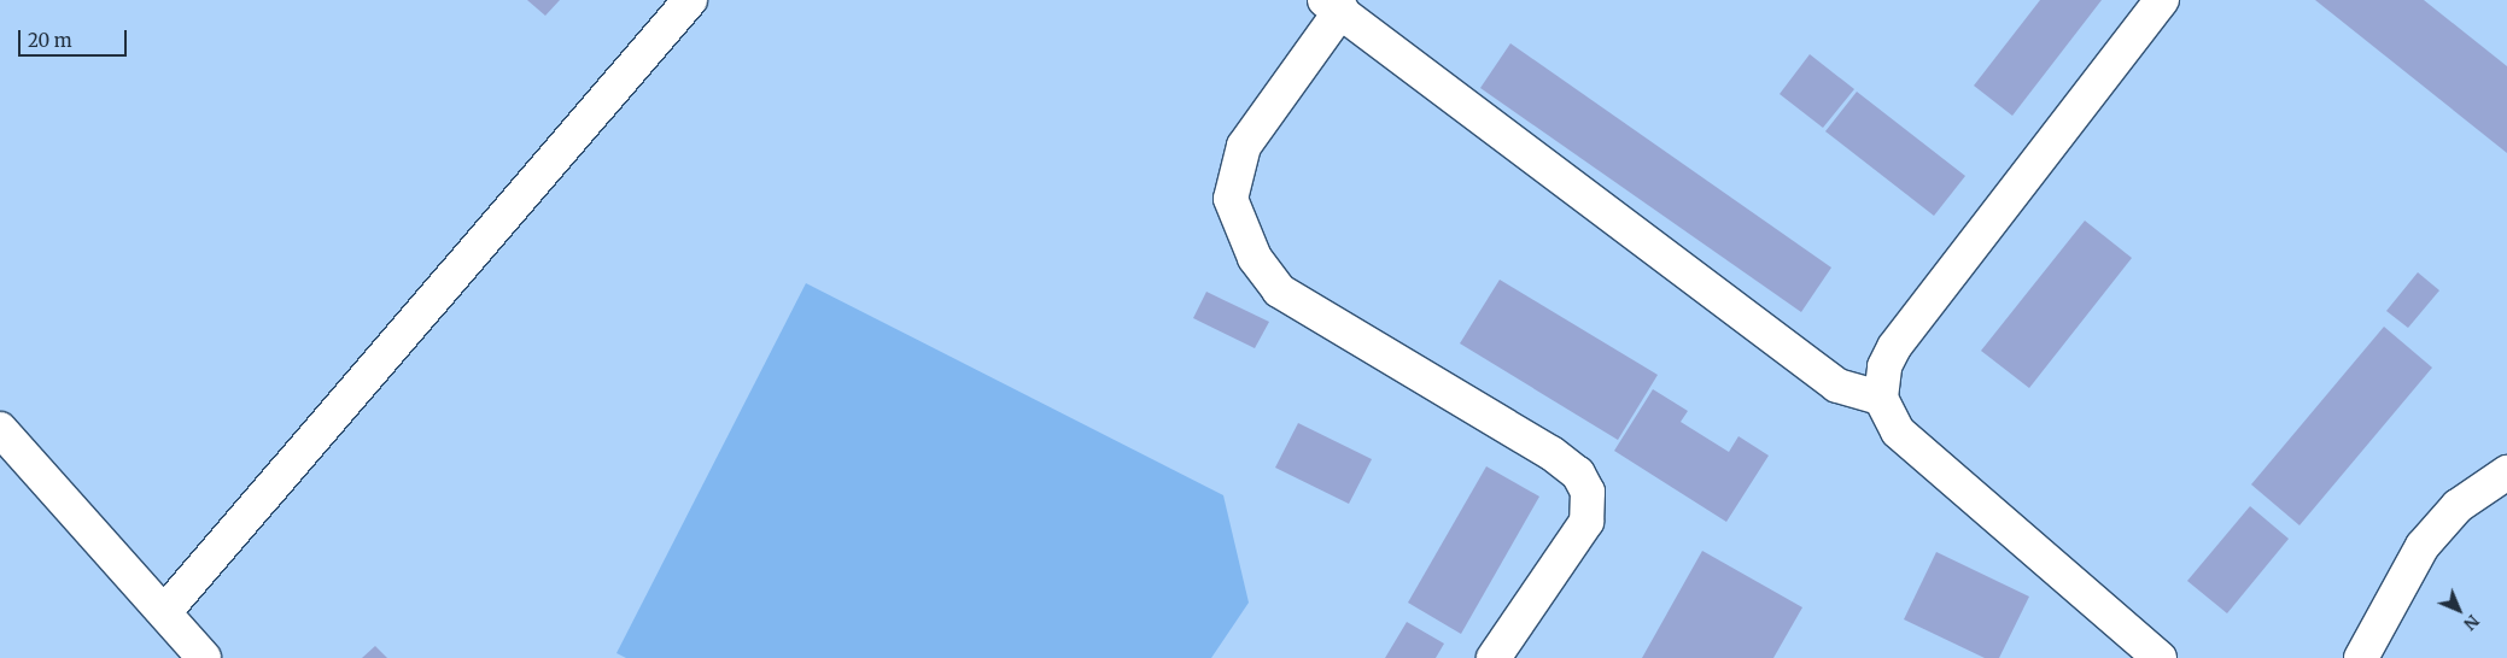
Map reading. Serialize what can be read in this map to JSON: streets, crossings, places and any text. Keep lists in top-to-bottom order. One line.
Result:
{"scale_bar":"20 m","north":"bottom right"}
